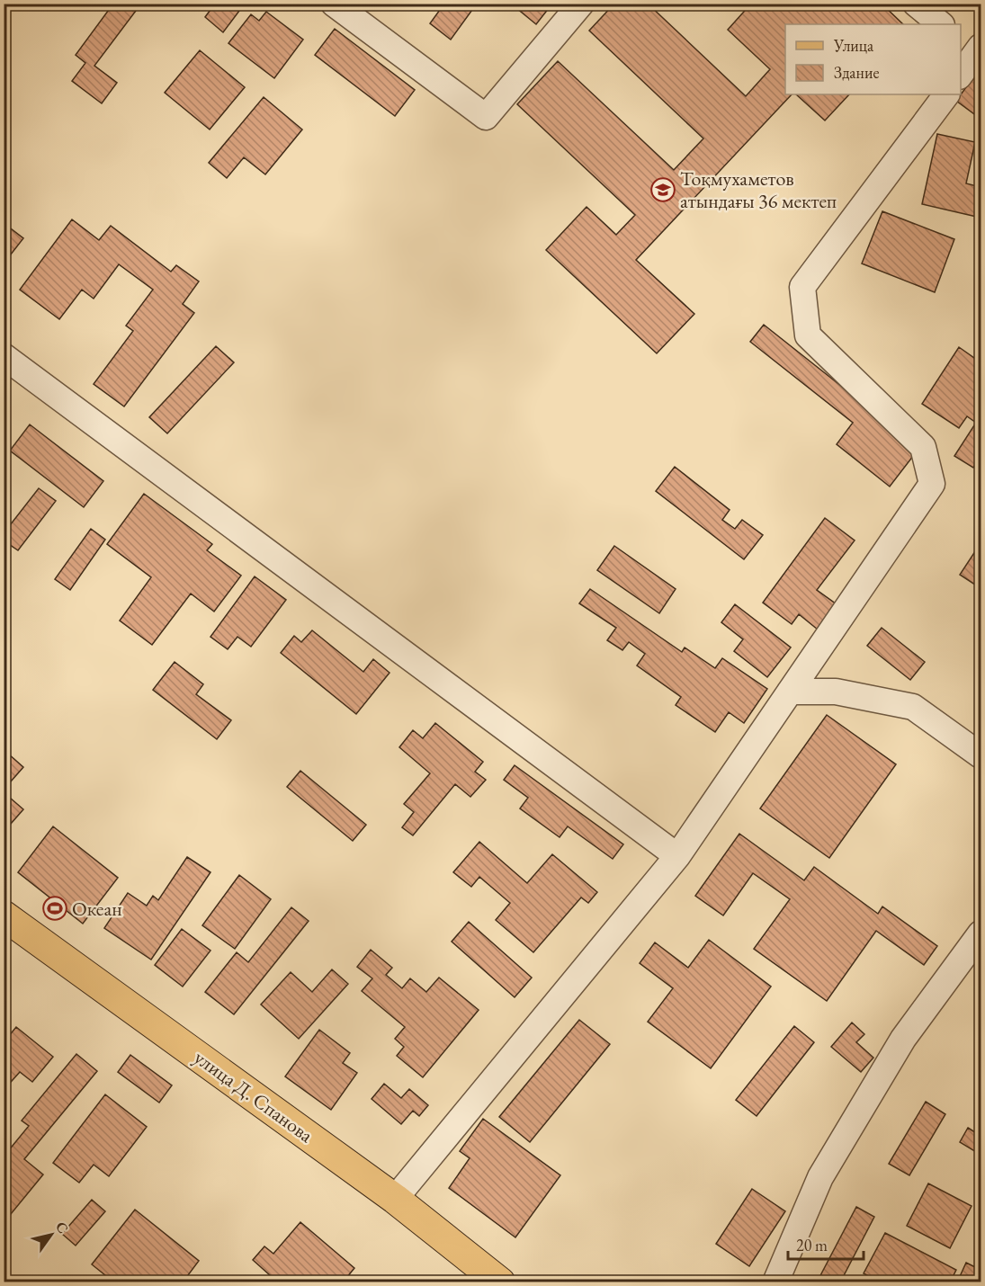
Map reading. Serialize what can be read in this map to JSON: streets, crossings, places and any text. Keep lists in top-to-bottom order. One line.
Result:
{"streets":{"main road":["улица Д. Спанова"]},"places":{"school or university":["Тоқмухаметов атындағы 36 мектеп"],"sports":["Океан"]},"legend":["Улица","Здание"],"scale_bar":"20 m","north":"top right"}
